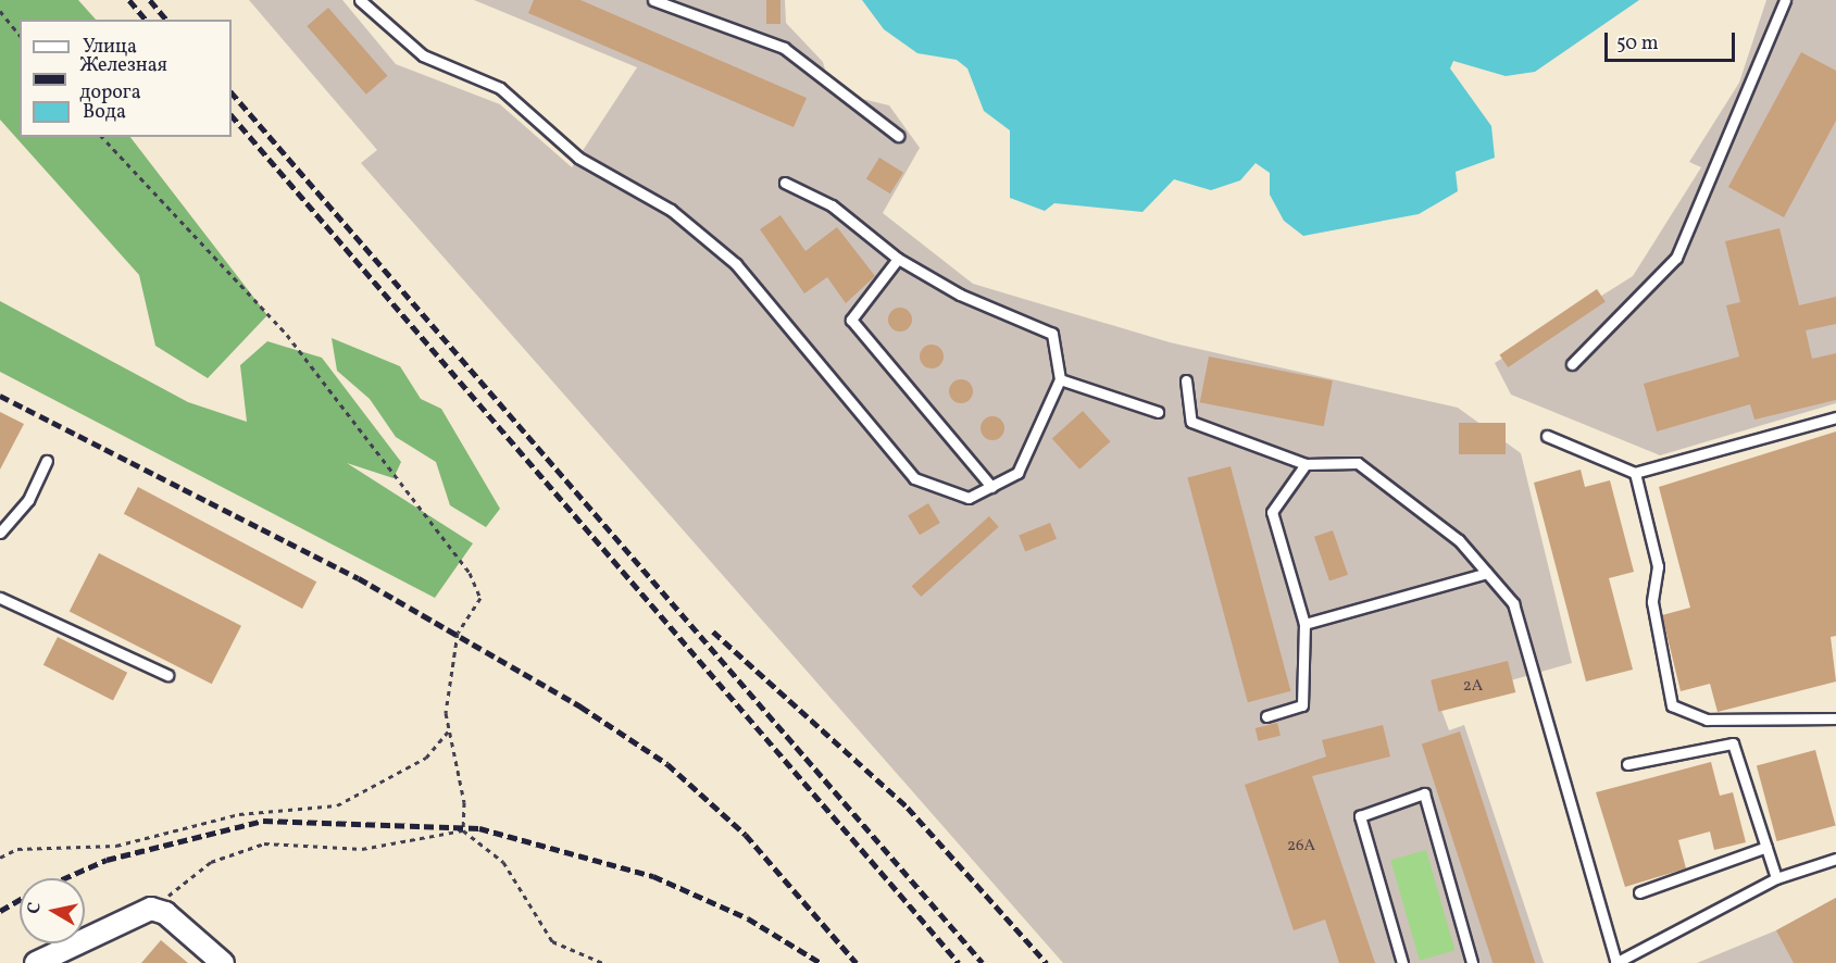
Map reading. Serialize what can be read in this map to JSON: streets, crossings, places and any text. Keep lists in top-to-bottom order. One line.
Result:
{"house_numbers":["2А","26А"],"legend":["Улица","Железная дорога","Вода"],"scale_bar":"50 m","north":"left"}
